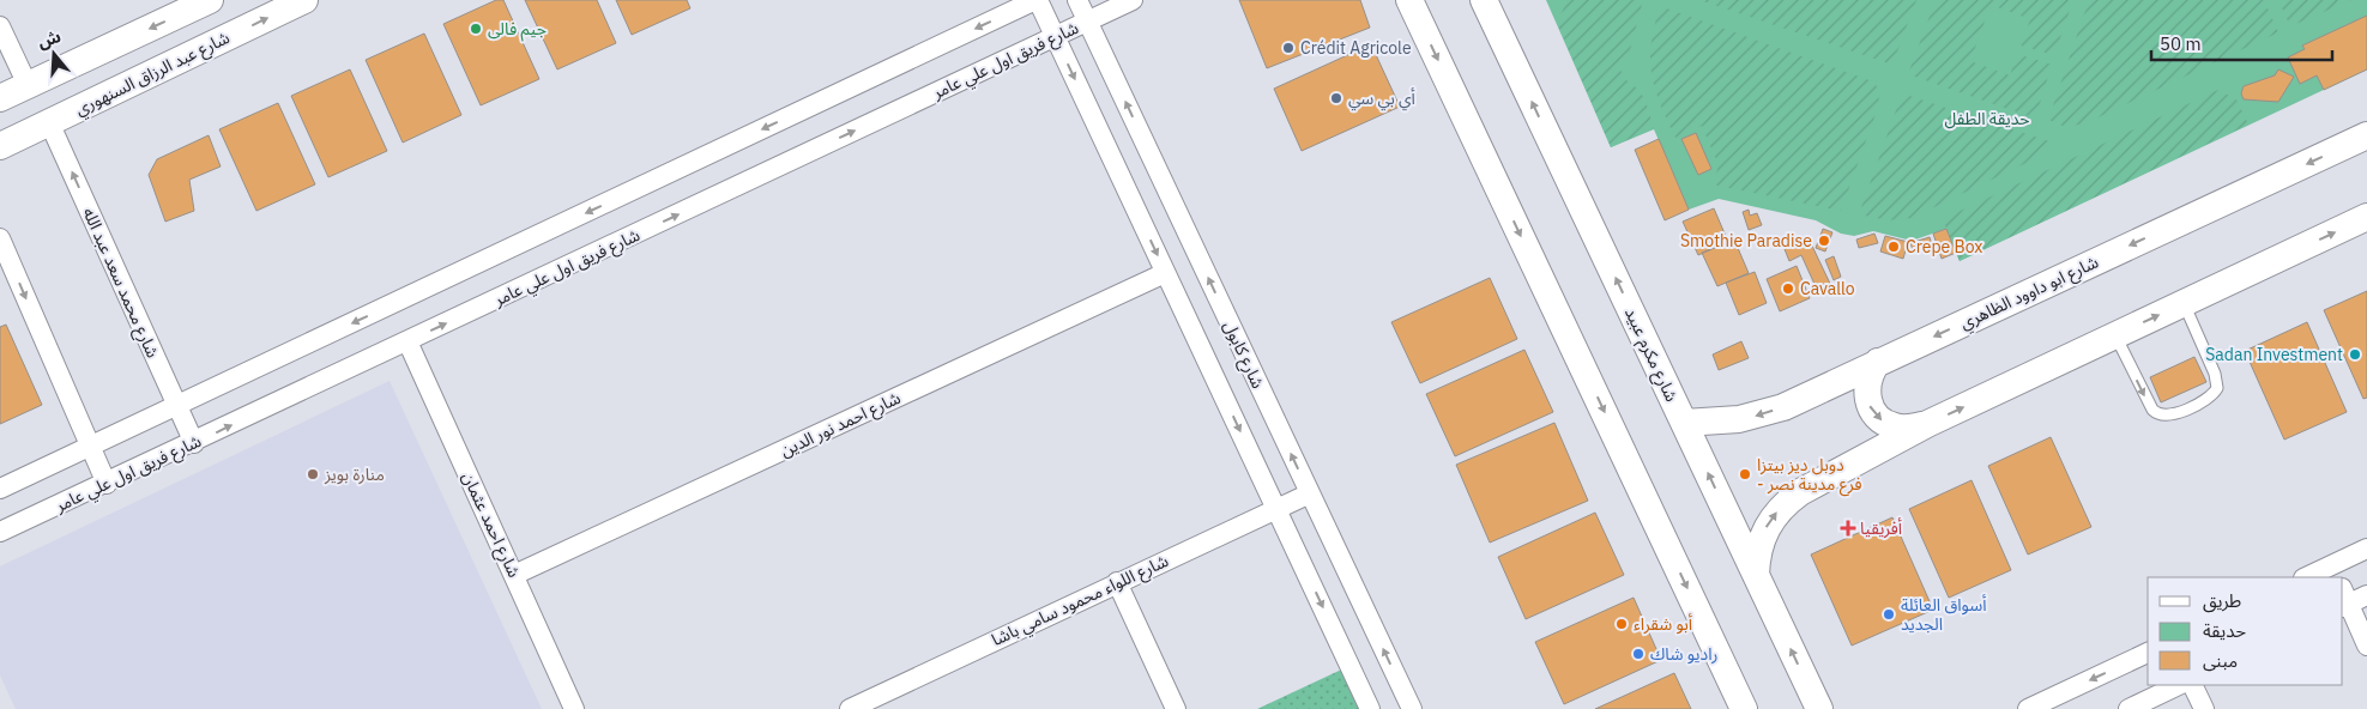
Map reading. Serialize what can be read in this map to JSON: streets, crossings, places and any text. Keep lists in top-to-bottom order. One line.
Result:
{"streets":{"street":["شارع فريق اول علي عامر","شارع عبد الرزاق السنهوري","شارع محمد سعد عبد الله","شارع ابو داوود الظاهري","شارع كابول","شارع مكرم عبيد","شارع احمد نور الدين","شارع احمد عثمان","شارع اللواء محمود سامي باشا"]},"crossings":[["شارع فريق اول علي عامر","شارع محمد سعد عبد الله"],["شارع فريق اول علي عامر","شارع كابول"],["شارع فريق اول علي عامر","شارع احمد عثمان"],["شارع عبد الرزاق السنهوري","شارع محمد سعد عبد الله"],["شارع ابو داوود الظاهري","شارع مكرم عبيد"],["شارع كابول","شارع اللواء محمود سامي باشا"],["شارع احمد نور الدين","شارع احمد عثمان"]],"parks":["حديقة الطفل"],"places":{"other":["جيم فالى","Crédit Agricole","أي بي سي","Smothie Paradise","Crepe Box","Cavallo","Sadan Investment","منارة بويز","دوبل ديز بيتزا - فرع مدينة نصر","أسواق العائلة الجديد","أبو شقراء","راديو شاك"],"health":["أفريقيا"]},"legend":["طريق","حديقة","مبنى"],"scale_bar":"50 m","north":"top"}
